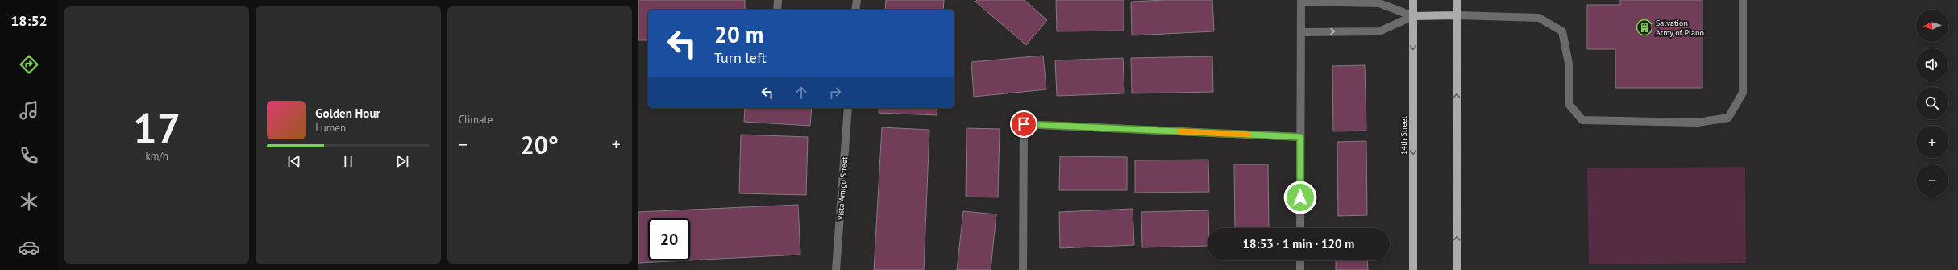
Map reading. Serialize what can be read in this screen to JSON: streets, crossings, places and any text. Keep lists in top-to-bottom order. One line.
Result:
{"streets":{"main road":["14th Street"],"lane":["Vista Amigo Street"]},"places":{"building":["Salvation Army of Plano"]},"north":"left","page":{"tabs":"18:52","tile":[["17","km/h"],"Climate"],"map_buttons":["+","−"],"turn":["20 m","Turn left"],"song":["Golden Hour","Lumen"],"heat":["−","20°","+"],"limit":"20","trip":"18:53 · 1 min · 120 m"}}
